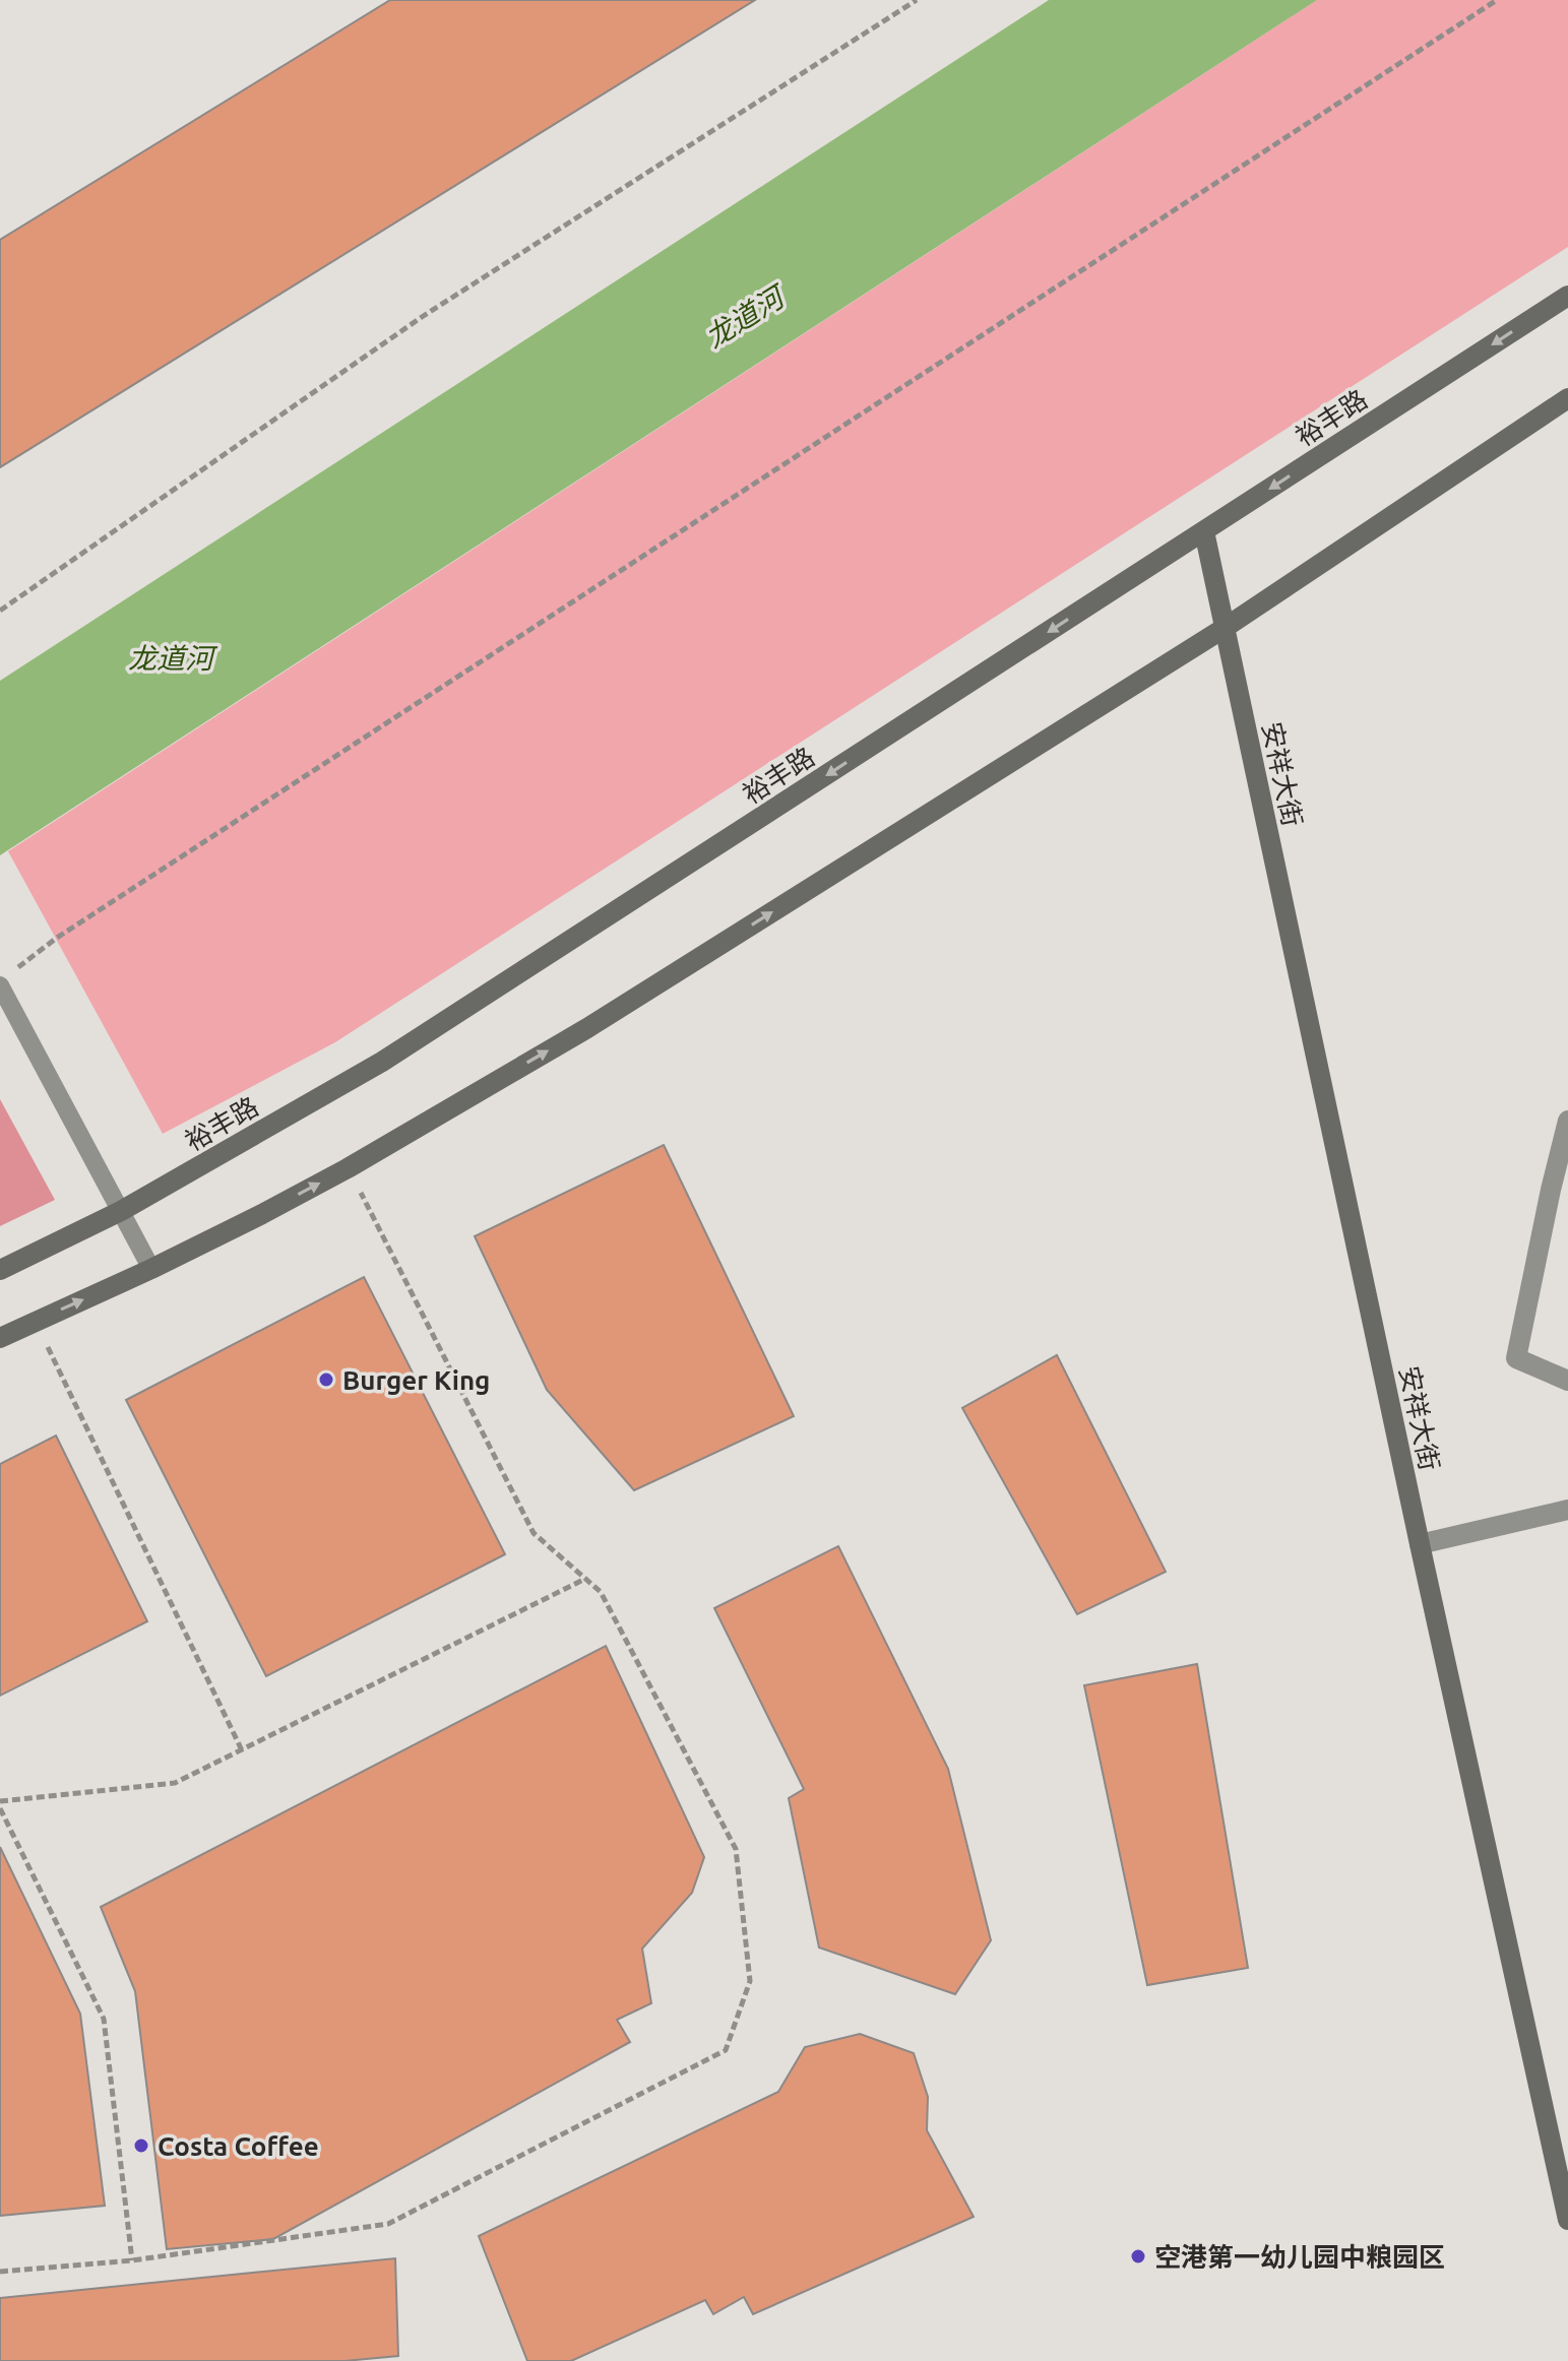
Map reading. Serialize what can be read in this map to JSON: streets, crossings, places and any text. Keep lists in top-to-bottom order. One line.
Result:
{"streets":{"street":["裕丰路","安祥大街"]},"crossings":[["裕丰路","安祥大街"]],"water":["龙道河"],"places":["Burger King","Costa Coffee","空港第一幼儿园中粮园区"]}
